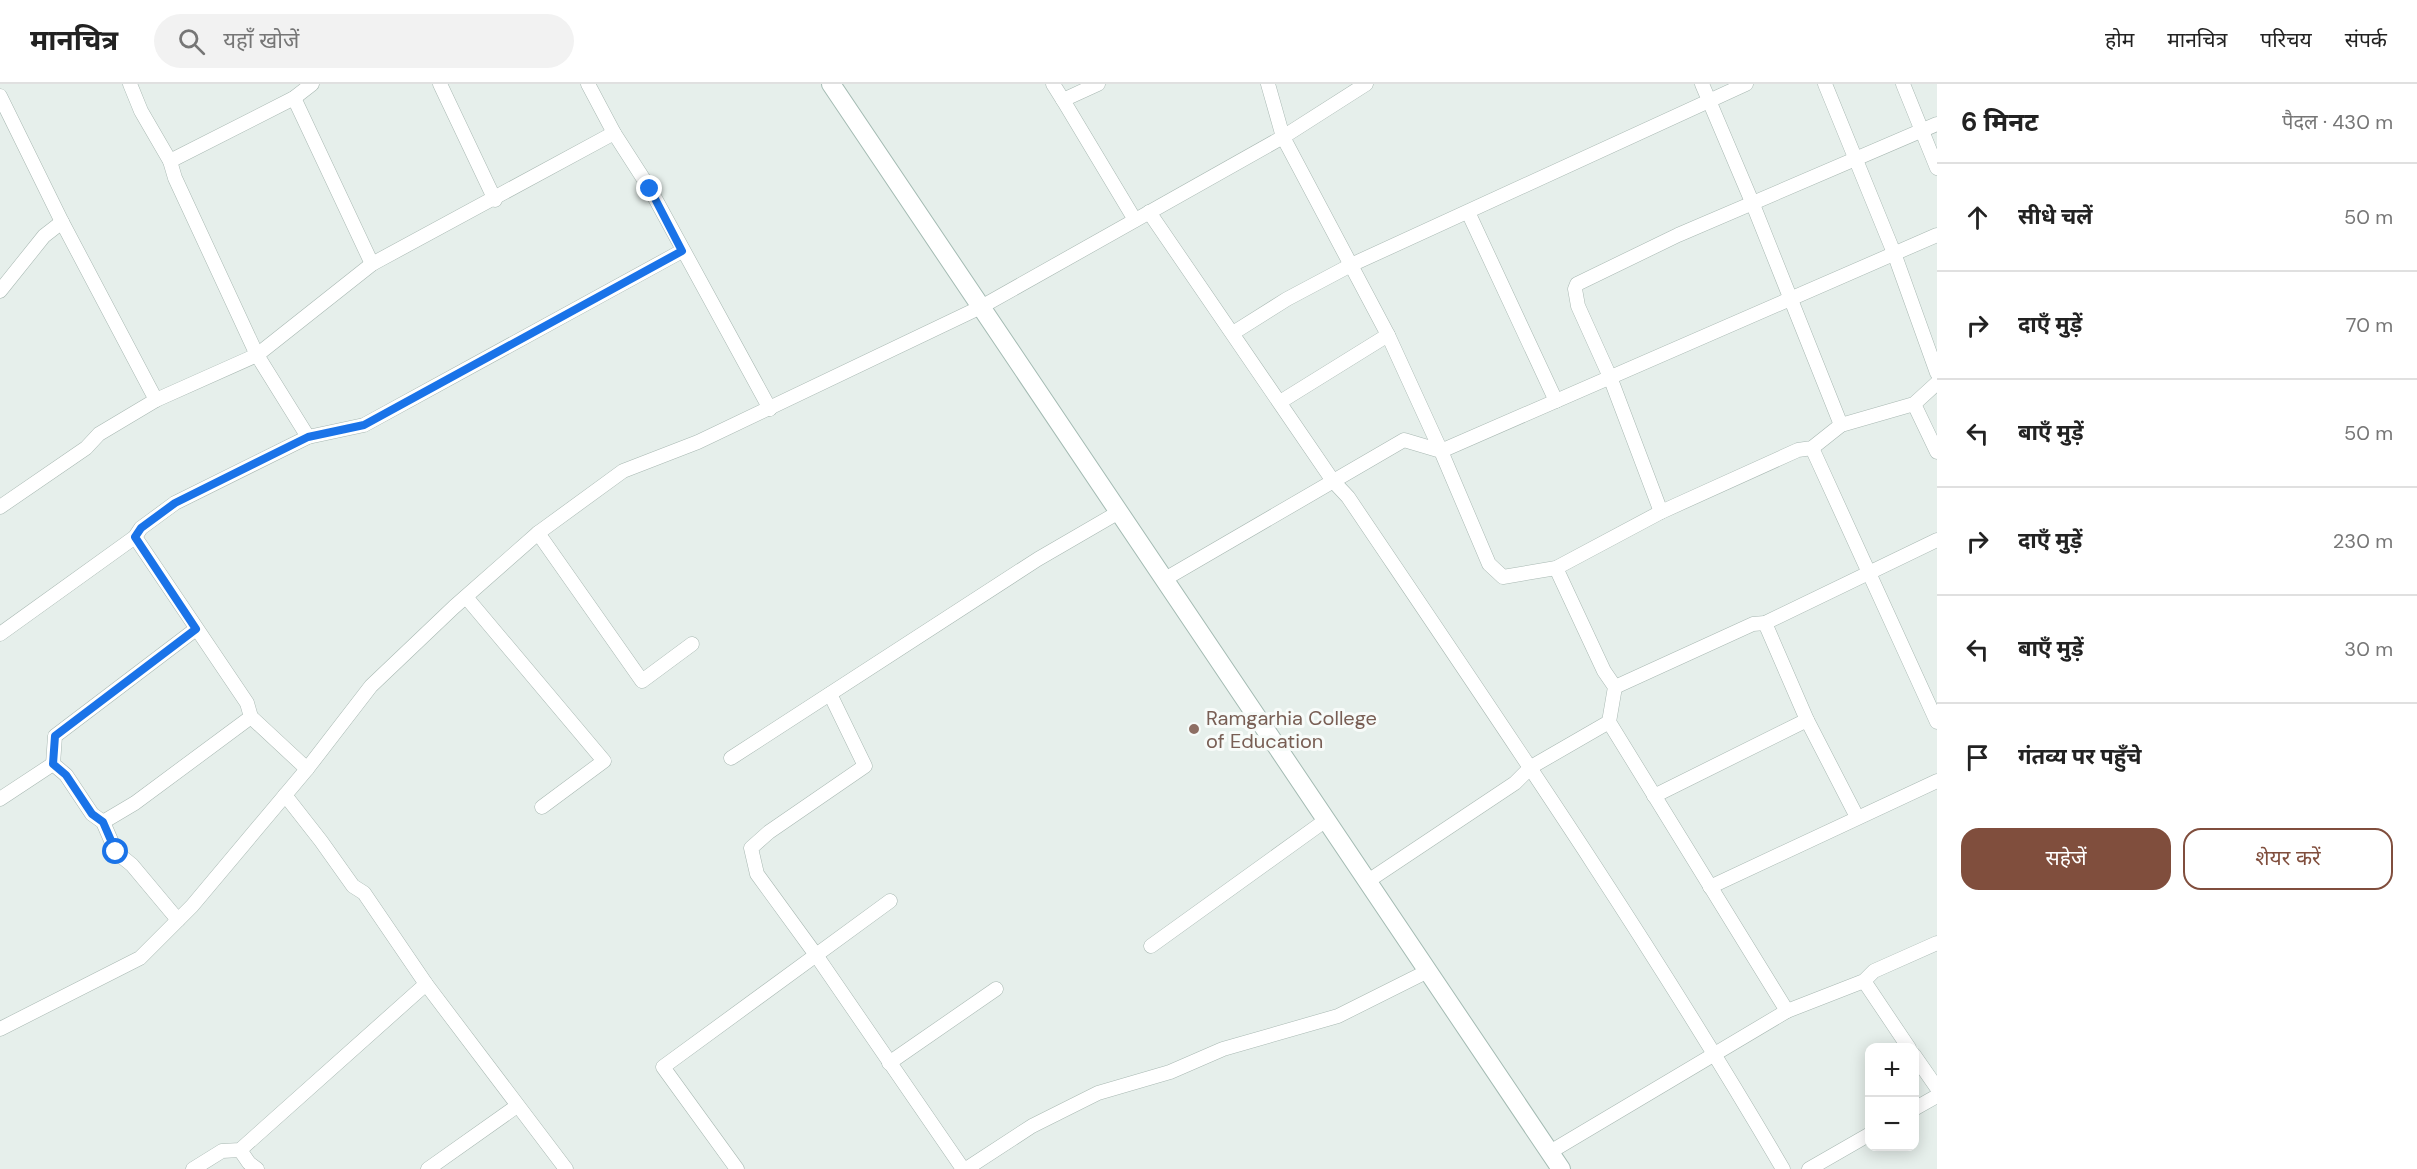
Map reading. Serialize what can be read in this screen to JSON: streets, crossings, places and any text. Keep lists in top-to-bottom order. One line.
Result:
{"places":["Ramgarhia College of Education"],"page":{"header":"मानचित्र","search":"यहाँ खोजें","nav":["होम","मानचित्र","परिचय","संपर्क"],"heading":["6 मिनट","पैदल · 430 m"],"list":[["सीधे चलें","50 m"],["दाएँ मुड़ें","70 m"],["बाएँ मुड़ें","50 m"],["दाएँ मुड़ें","230 m"],["बाएँ मुड़ें","30 m"],"गंतव्य पर पहुँचे"],"buttons":["सहेजें","शेयर करें"],"map_buttons":["+","−"]}}
